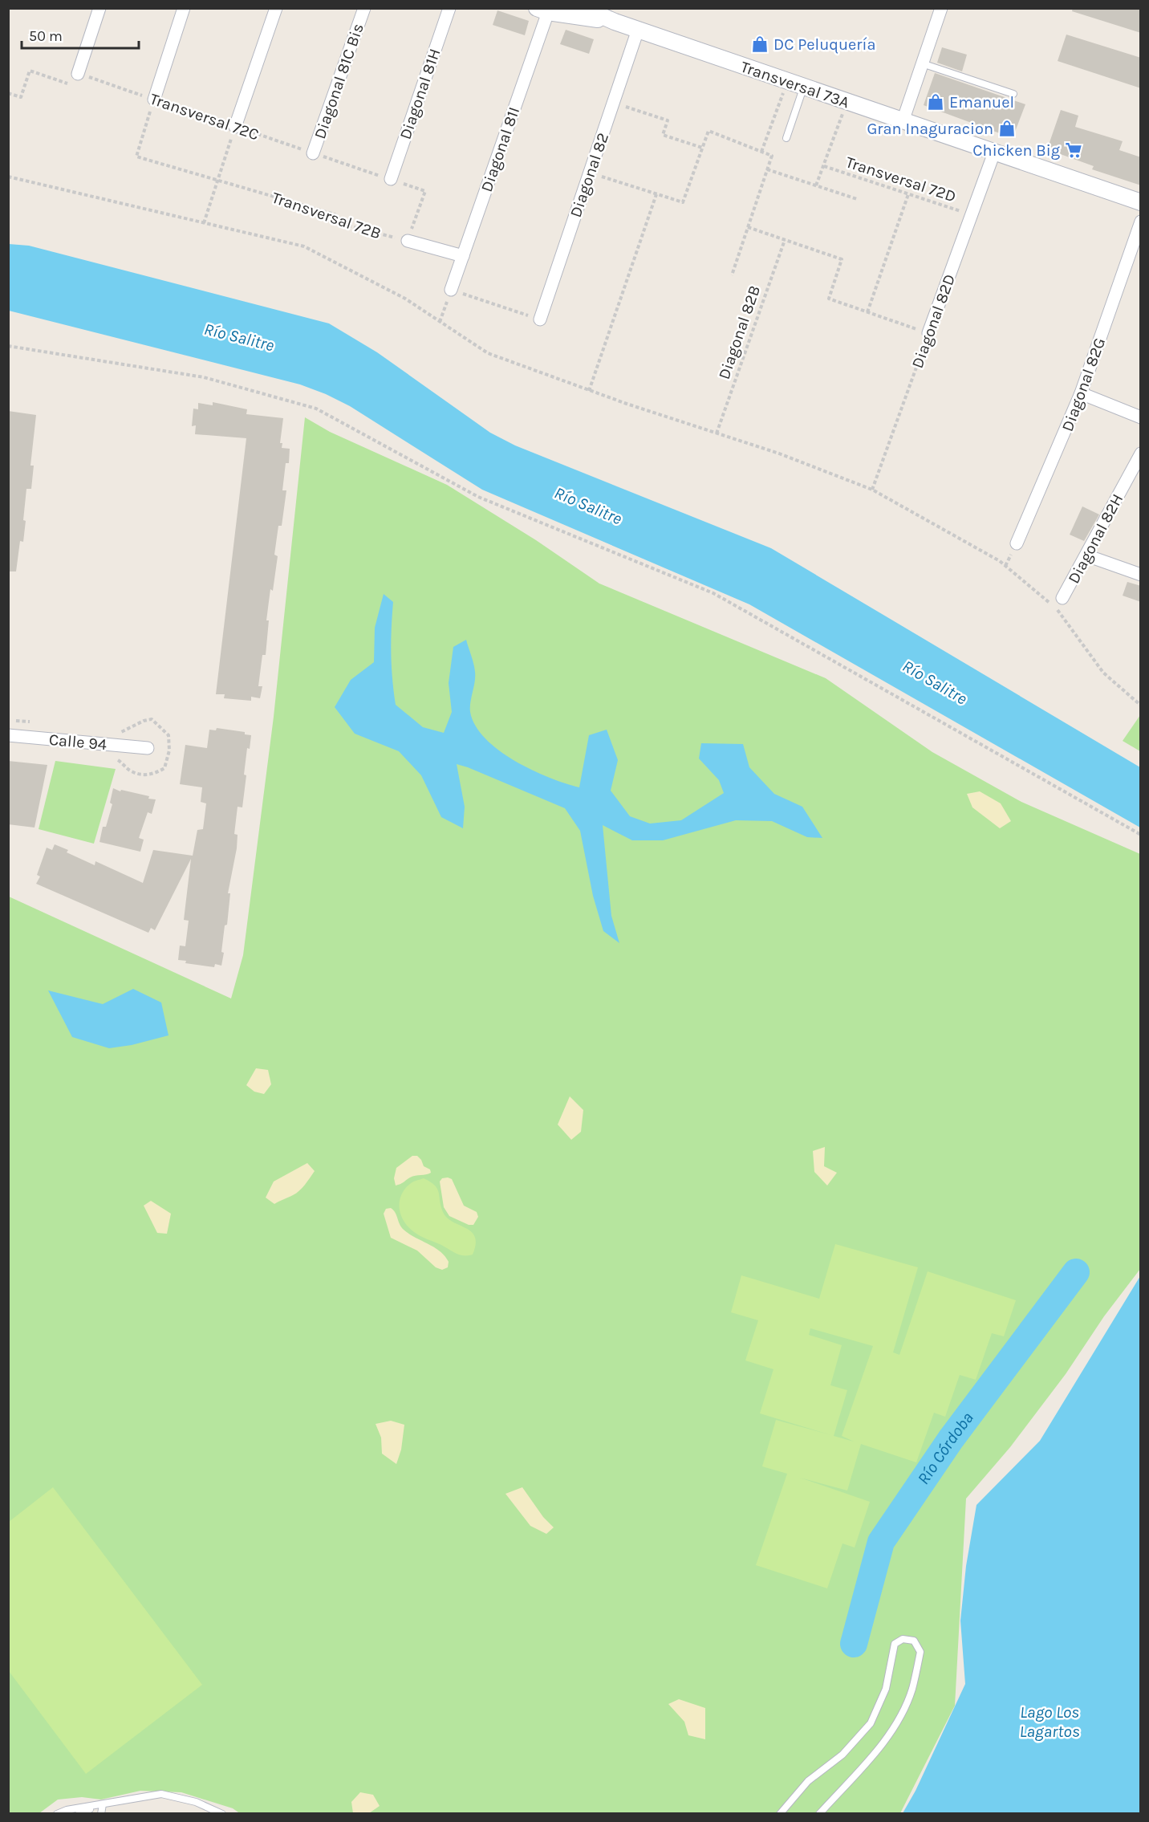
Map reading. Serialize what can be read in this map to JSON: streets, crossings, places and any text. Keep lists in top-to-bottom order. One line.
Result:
{"streets":{"street":["Diagonal 81C Bis","Transversal 73A","Diagonal 81H","Diagonal 81I","Diagonal 82","Diagonal 82D","Diagonal 82G","Diagonal 82H","Calle 94"],"path":["Transversal 72C","Transversal 72D","Transversal 72B","Diagonal 82B"]},"crossings":[["Diagonal 81C Bis","Transversal 72C"],["Transversal 73A","Diagonal 81I"],["Transversal 73A","Diagonal 82"],["Transversal 73A","Diagonal 82D"],["Diagonal 81H","Transversal 72C"],["Transversal 72C","Transversal 72B"],["Transversal 72D","Diagonal 82D"]],"water":["Río Salitre","Río Córdoba","Lago Los Lagartos"],"places":{"shop":["DC Peluquería","Emanuel","Gran Inaguracion"],"supermarket":["Chicken Big"]},"scale_bar":"50 m"}
